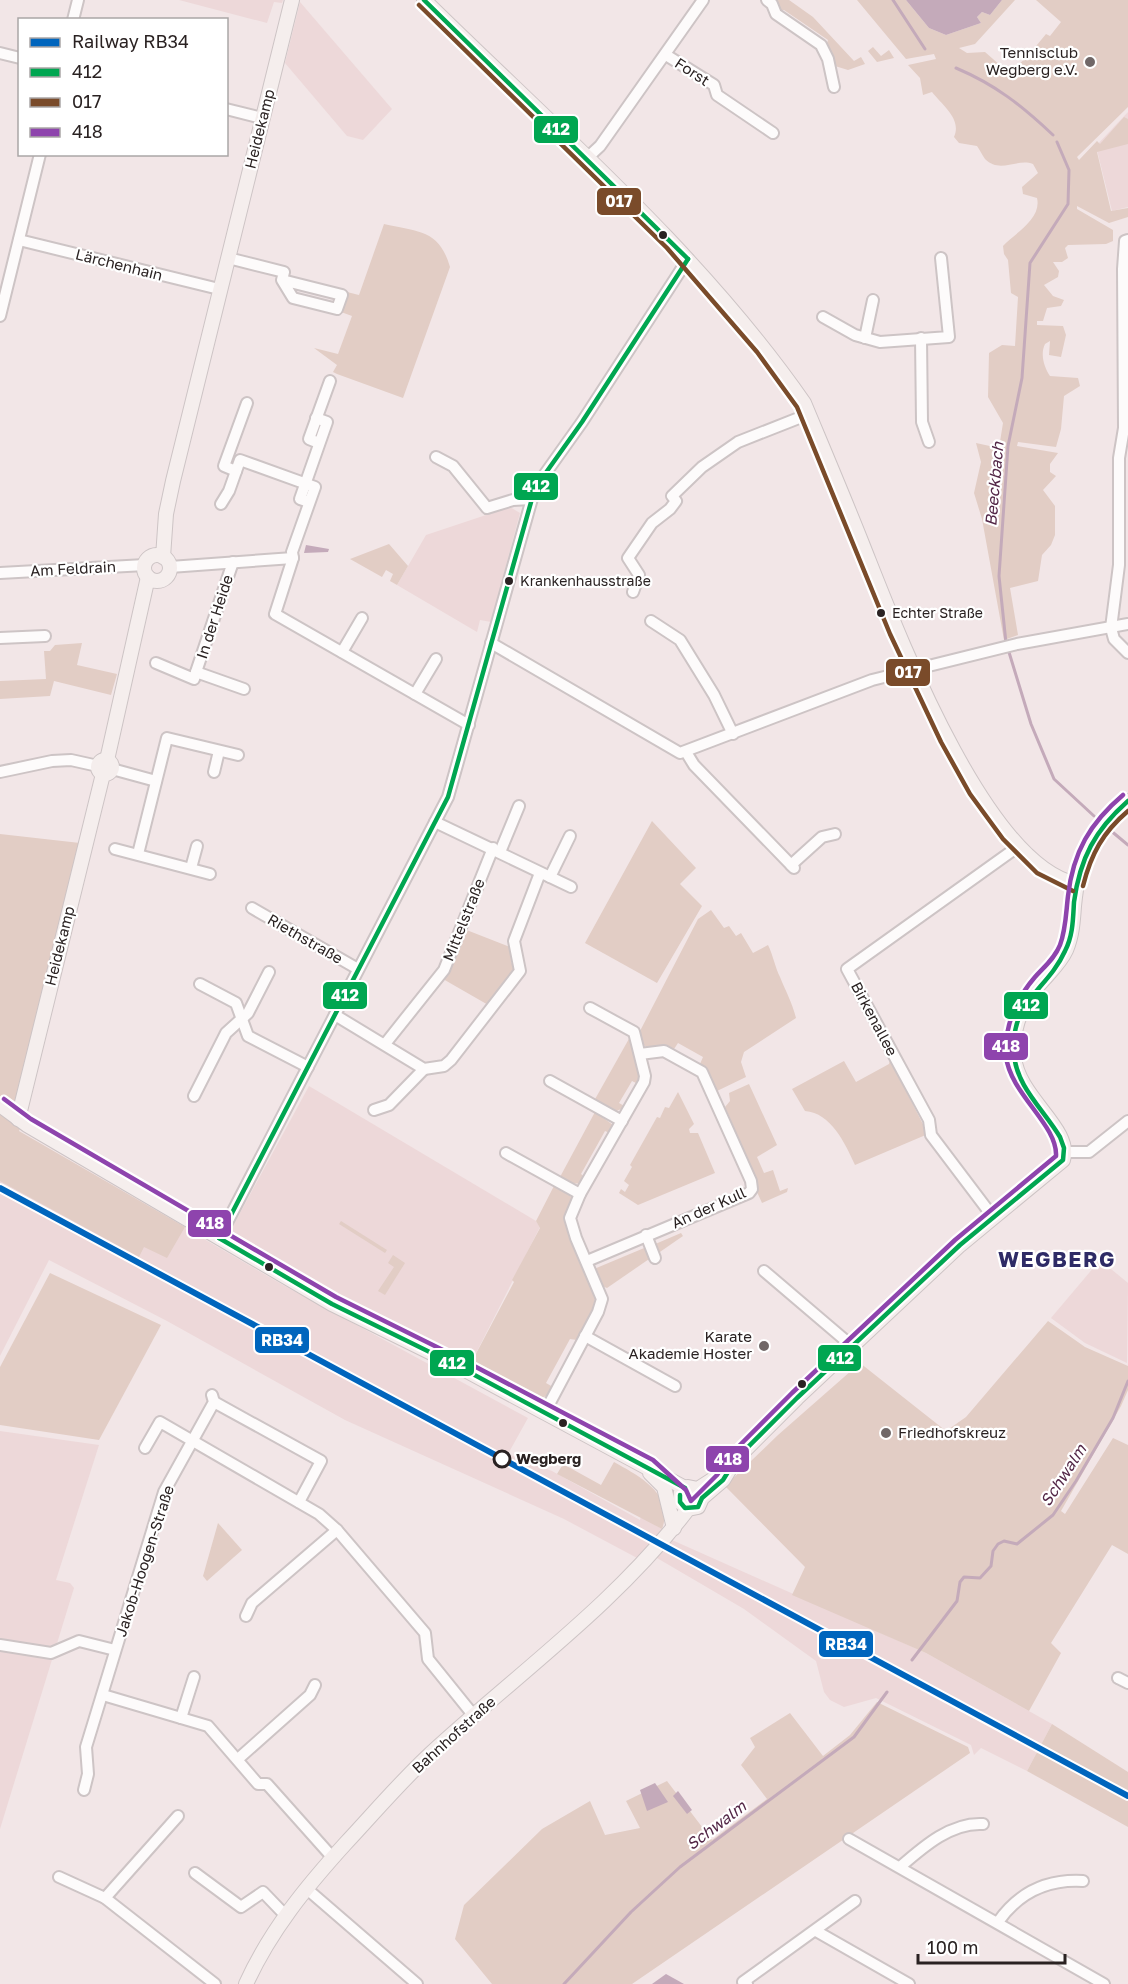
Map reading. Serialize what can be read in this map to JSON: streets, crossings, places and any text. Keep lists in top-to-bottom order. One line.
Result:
{"streets":{"street":["Forst","Heidekamp","Lärchenhain","Am Feldrain","In der Heide","Mittelstraße","Riethstraße","Birkenallee","An der Kull","Jakob-Hoogen-Straße","Bahnhofstraße"]},"crossings":[["Heidekamp","Lärchenhain"],["Heidekamp","Am Feldrain"],["Heidekamp","In der Heide"],["Am Feldrain","In der Heide"],["Birkenallee","Bahnhofstraße"]],"districts":["WEGBERG"],"water":["Beeckbach","Schwalm"],"places":["Tennisclub Wegberg e.V.","Krankenhausstraße","Echter Straße","Karate Akademie Hoster","Friedhofskreuz","Wegberg"],"lines":["transit line 412","transit line 017","transit line 418","rail line RB34"],"legend":["Railway RB34","412","017","418"],"scale_bar":"100 m"}
